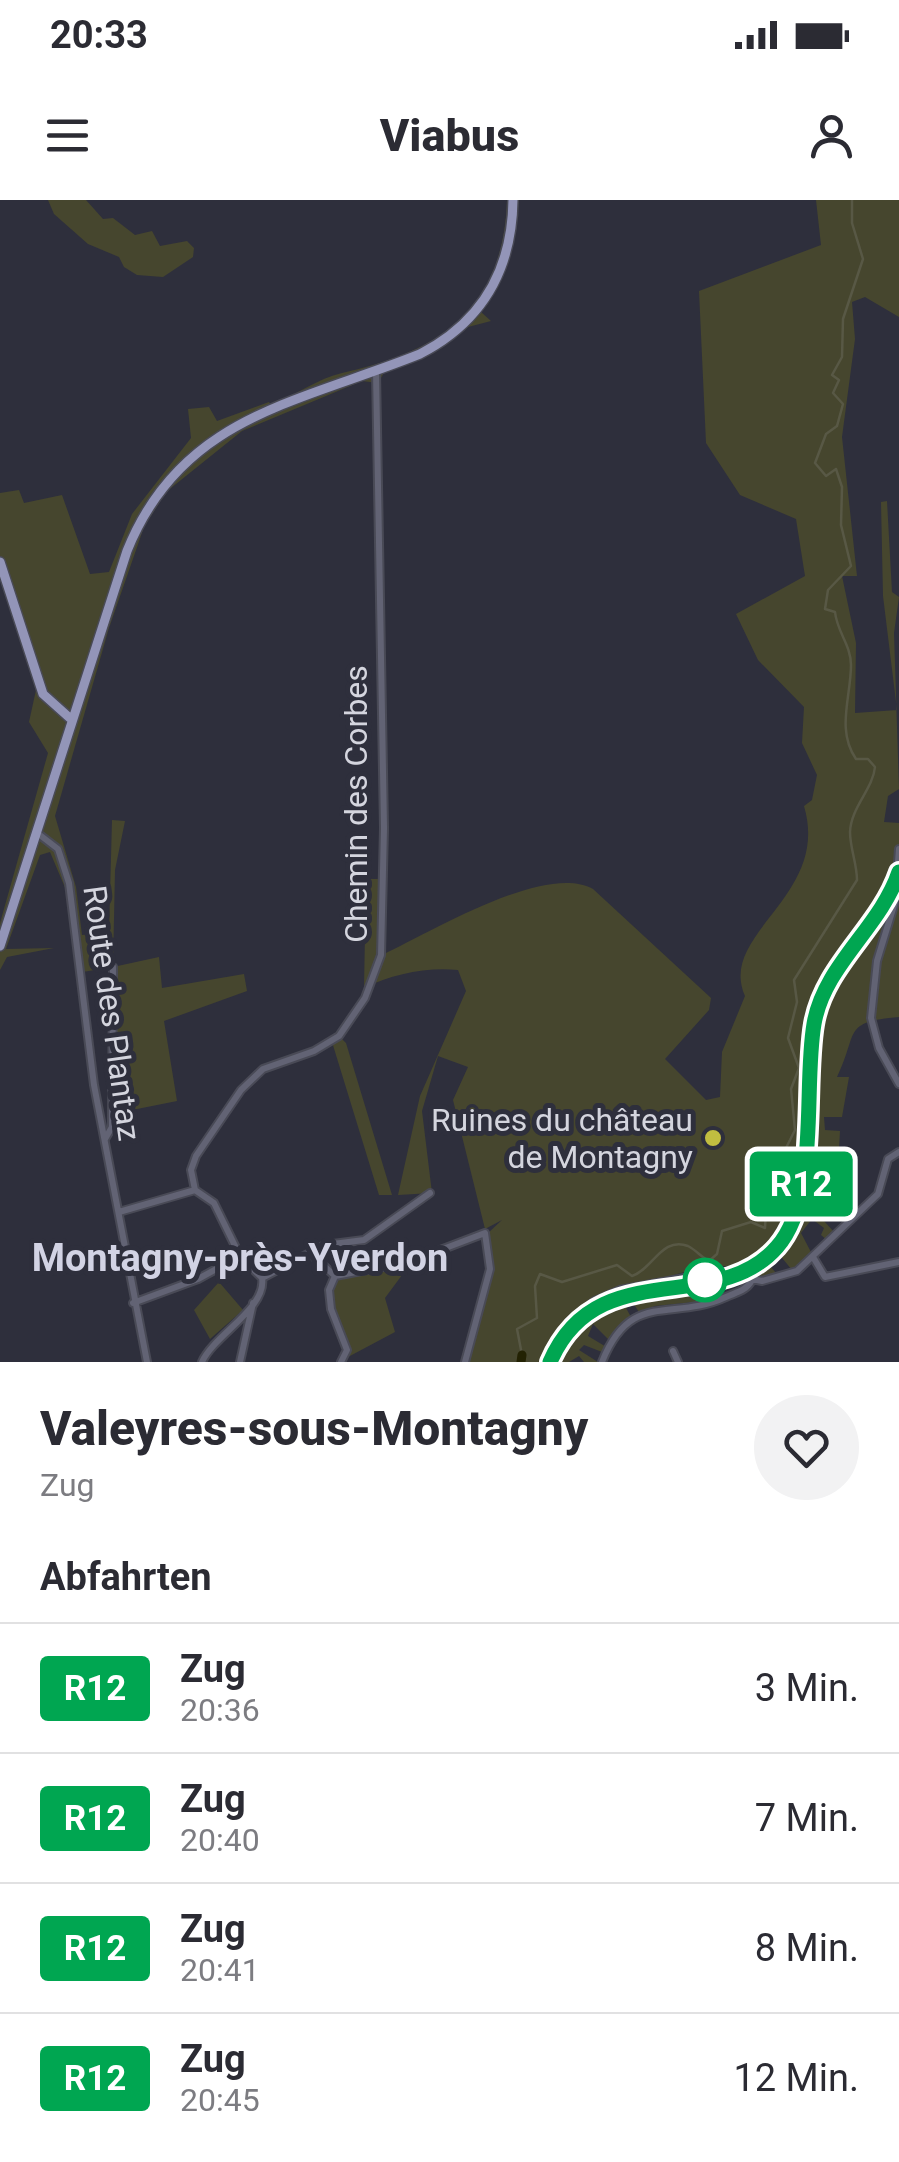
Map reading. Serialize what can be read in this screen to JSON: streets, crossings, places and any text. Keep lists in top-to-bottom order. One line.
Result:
{"streets":{"street":["Chemin des Corbes","Route des Plantaz"]},"districts":["Montagny-près-Yverdon"],"places":["Ruines du château de Montagny"],"page":{"status":"20:33","header":"Viabus","on_map":"R12","heading":[["Valeyres-sous-Montagny","Zug"],"Abfahrten"],"list":[{"mark":"R12","name":"Zug","note":"20:36","value":"3 Min."},{"mark":"R12","name":"Zug","note":"20:40","value":"7 Min."},{"mark":"R12","name":"Zug","note":"20:41","value":"8 Min."},{"mark":"R12","name":"Zug","note":"20:45","value":"12 Min."}]}}
